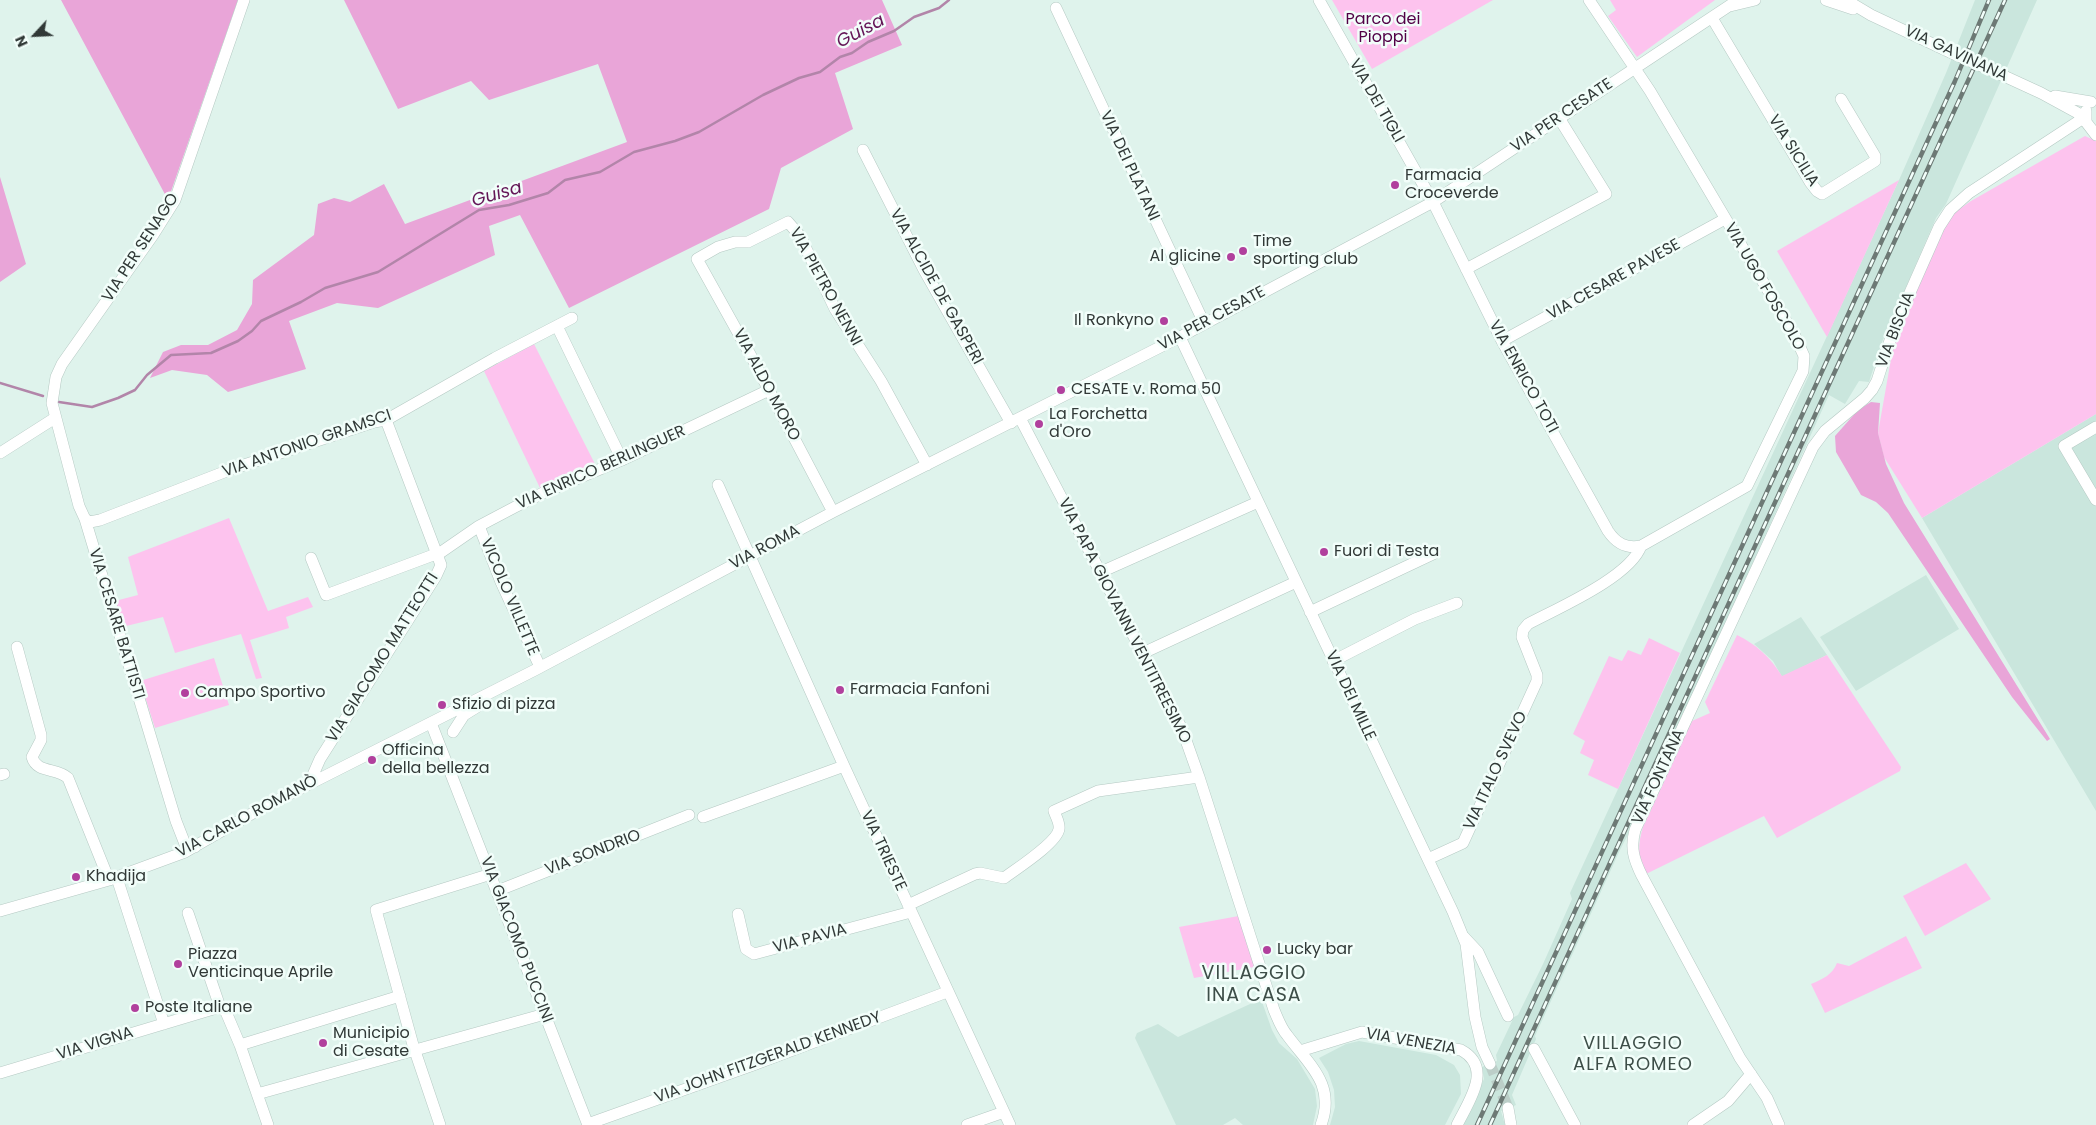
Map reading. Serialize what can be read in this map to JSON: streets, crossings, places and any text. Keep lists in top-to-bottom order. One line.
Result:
{"streets":{"street":["VIA GAVINANA","VIA DEI TIGLI","VIA PER CESATE","VIA SICILIA","VIA DEI PLATANI","VIA PER SENAGO","VIA CESARE PAVESE","VIA PIETRO NENNI","VIA ALCIDE DE GASPERI","VIA UGO FOSCOLO","VIA BISCIA","VIA ENRICO TOTI","VIA ALDO MORO","VIA ANTONIO GRAMSCI","VIA ENRICO BERLINGUER","VIA ROMA","VICOLO VILLETTE","VIA PAPA GIOVANNI VENTITREESIMO","VIA CESARE BATTISTI","VIA GIACOMO MATTEOTTI","VIA DEI MILLE","VIA ITALO SVEVO","VIA FONTANA","VIA CARLO ROMANÒ","VIA TRIESTE","VIA SONDRIO","VIA PAVIA","VIA GIACOMO PUCCINI","VIA VENEZIA","VIA VIGNA","VIA JOHN FITZGERALD KENNEDY"]},"crossings":[["VIA GAVINANA","VIA BISCIA"],["VIA DEI TIGLI","VIA PER CESATE"],["VIA DEI TIGLI","VIA ENRICO TOTI"],["VIA PER CESATE","VIA SICILIA"],["VIA PER CESATE","VIA DEI PLATANI"],["VIA PER CESATE","VIA UGO FOSCOLO"],["VIA PER CESATE","VIA ENRICO TOTI"],["VIA PER CESATE","VIA ROMA"],["VIA PER CESATE","VIA DEI MILLE"],["VIA PER SENAGO","VIA CESARE BATTISTI"],["VIA CESARE PAVESE","VIA UGO FOSCOLO"],["VIA CESARE PAVESE","VIA ENRICO TOTI"],["VIA PIETRO NENNI","VIA ALDO MORO"],["VIA PIETRO NENNI","VIA ROMA"],["VIA ALCIDE DE GASPERI","VIA ROMA"],["VIA ALCIDE DE GASPERI","VIA PAPA GIOVANNI VENTITREESIMO"],["VIA UGO FOSCOLO","VIA ITALO SVEVO"],["VIA BISCIA","VIA FONTANA"],["VIA ALDO MORO","VIA ENRICO BERLINGUER"],["VIA ALDO MORO","VIA ROMA"],["VIA ANTONIO GRAMSCI","VIA CESARE BATTISTI"],["VIA ANTONIO GRAMSCI","VIA GIACOMO MATTEOTTI"],["VIA ENRICO BERLINGUER","VICOLO VILLETTE"],["VIA ENRICO BERLINGUER","VIA GIACOMO MATTEOTTI"],["VIA ROMA","VICOLO VILLETTE"],["VIA ROMA","VIA PAPA GIOVANNI VENTITREESIMO"],["VIA ROMA","VIA CARLO ROMANÒ"],["VIA ROMA","VIA TRIESTE"],["VIA ROMA","VIA GIACOMO PUCCINI"],["VIA PAPA GIOVANNI VENTITREESIMO","VIA PAVIA"],["VIA PAPA GIOVANNI VENTITREESIMO","VIA VENEZIA"],["VIA CESARE BATTISTI","VIA CARLO ROMANÒ"],["VIA GIACOMO MATTEOTTI","VIA CARLO ROMANÒ"],["VIA DEI MILLE","VIA ITALO SVEVO"],["VIA CARLO ROMANÒ","VIA GIACOMO PUCCINI"],["VIA TRIESTE","VIA PAVIA"],["VIA TRIESTE","VIA JOHN FITZGERALD KENNEDY"],["VIA SONDRIO","VIA GIACOMO PUCCINI"],["VIA GIACOMO PUCCINI","VIA JOHN FITZGERALD KENNEDY"]],"districts":["VILLAGGIO INA CASA","VILLAGGIO ALFA ROMEO"],"water":["Guisa"],"parks":["Parco dei Pioppi"],"places":["Farmacia Croceverde","Time sporting club","Al glicine","Il Ronkyno","CESATE v. Roma 50","La Forchetta d'Oro","Fuori di Testa","Farmacia Fanfoni","Campo Sportivo","Sfizio di pizza","Officina della bellezza","Khadija","Lucky bar","Piazza Venticinque Aprile","Poste Italiane","Municipio di Cesate"],"north":"bottom left"}
